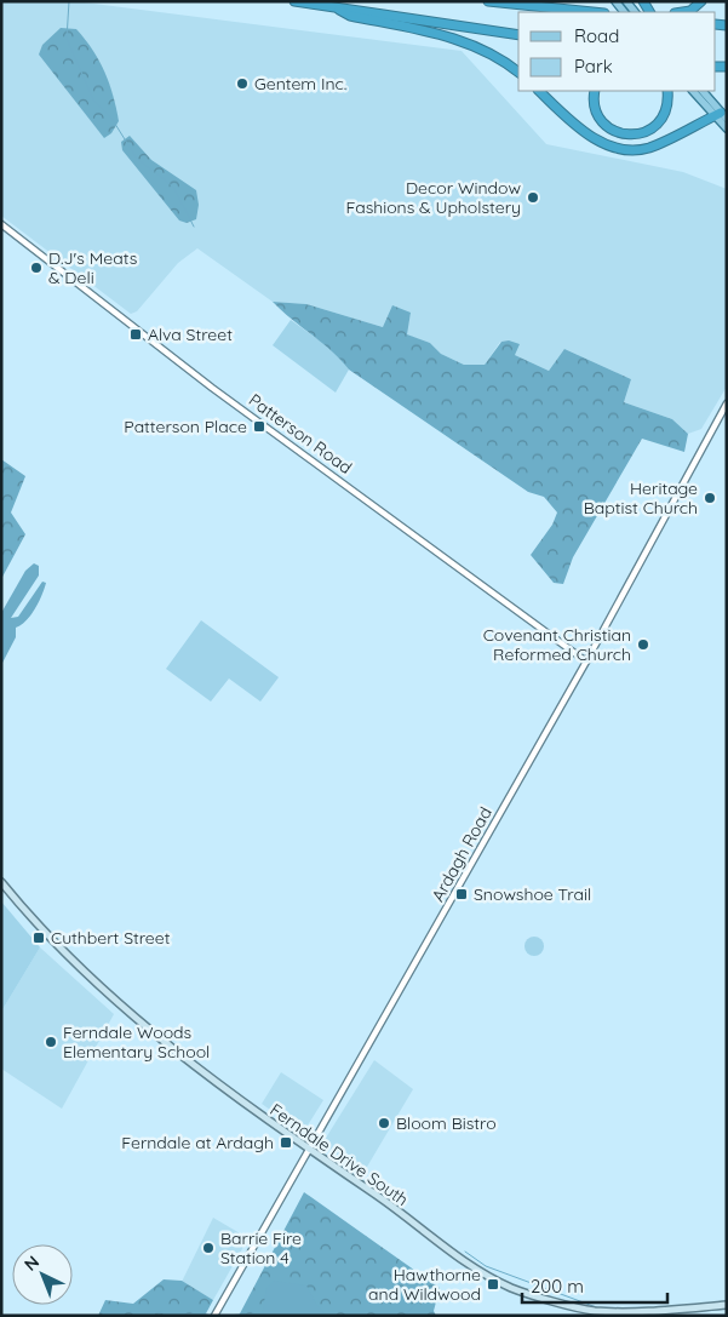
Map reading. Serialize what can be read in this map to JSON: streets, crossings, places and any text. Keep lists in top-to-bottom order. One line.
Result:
{"streets":{"main road":["Ferndale Drive South"],"street":["Patterson Road","Ardagh Road"]},"crossings":[["Patterson Road","Ardagh Road"],["Ardagh Road","Ferndale Drive South"]],"places":{"other":["Gentem Inc.","Decor Window Fashions & Upholstery","D.J's Meats & Deli","Heritage Baptist Church","Covenant Christian Reformed Church","Ferndale Woods Elementary School","Bloom Bistro","Barrie Fire Station 4"],"transit":["Alva Street","Patterson Place","Snowshoe Trail","Cuthbert Street","Ferndale at Ardagh","Hawthorne and Wildwood"]},"legend":["Road","Park"],"scale_bar":"200 m","north":"top left"}
